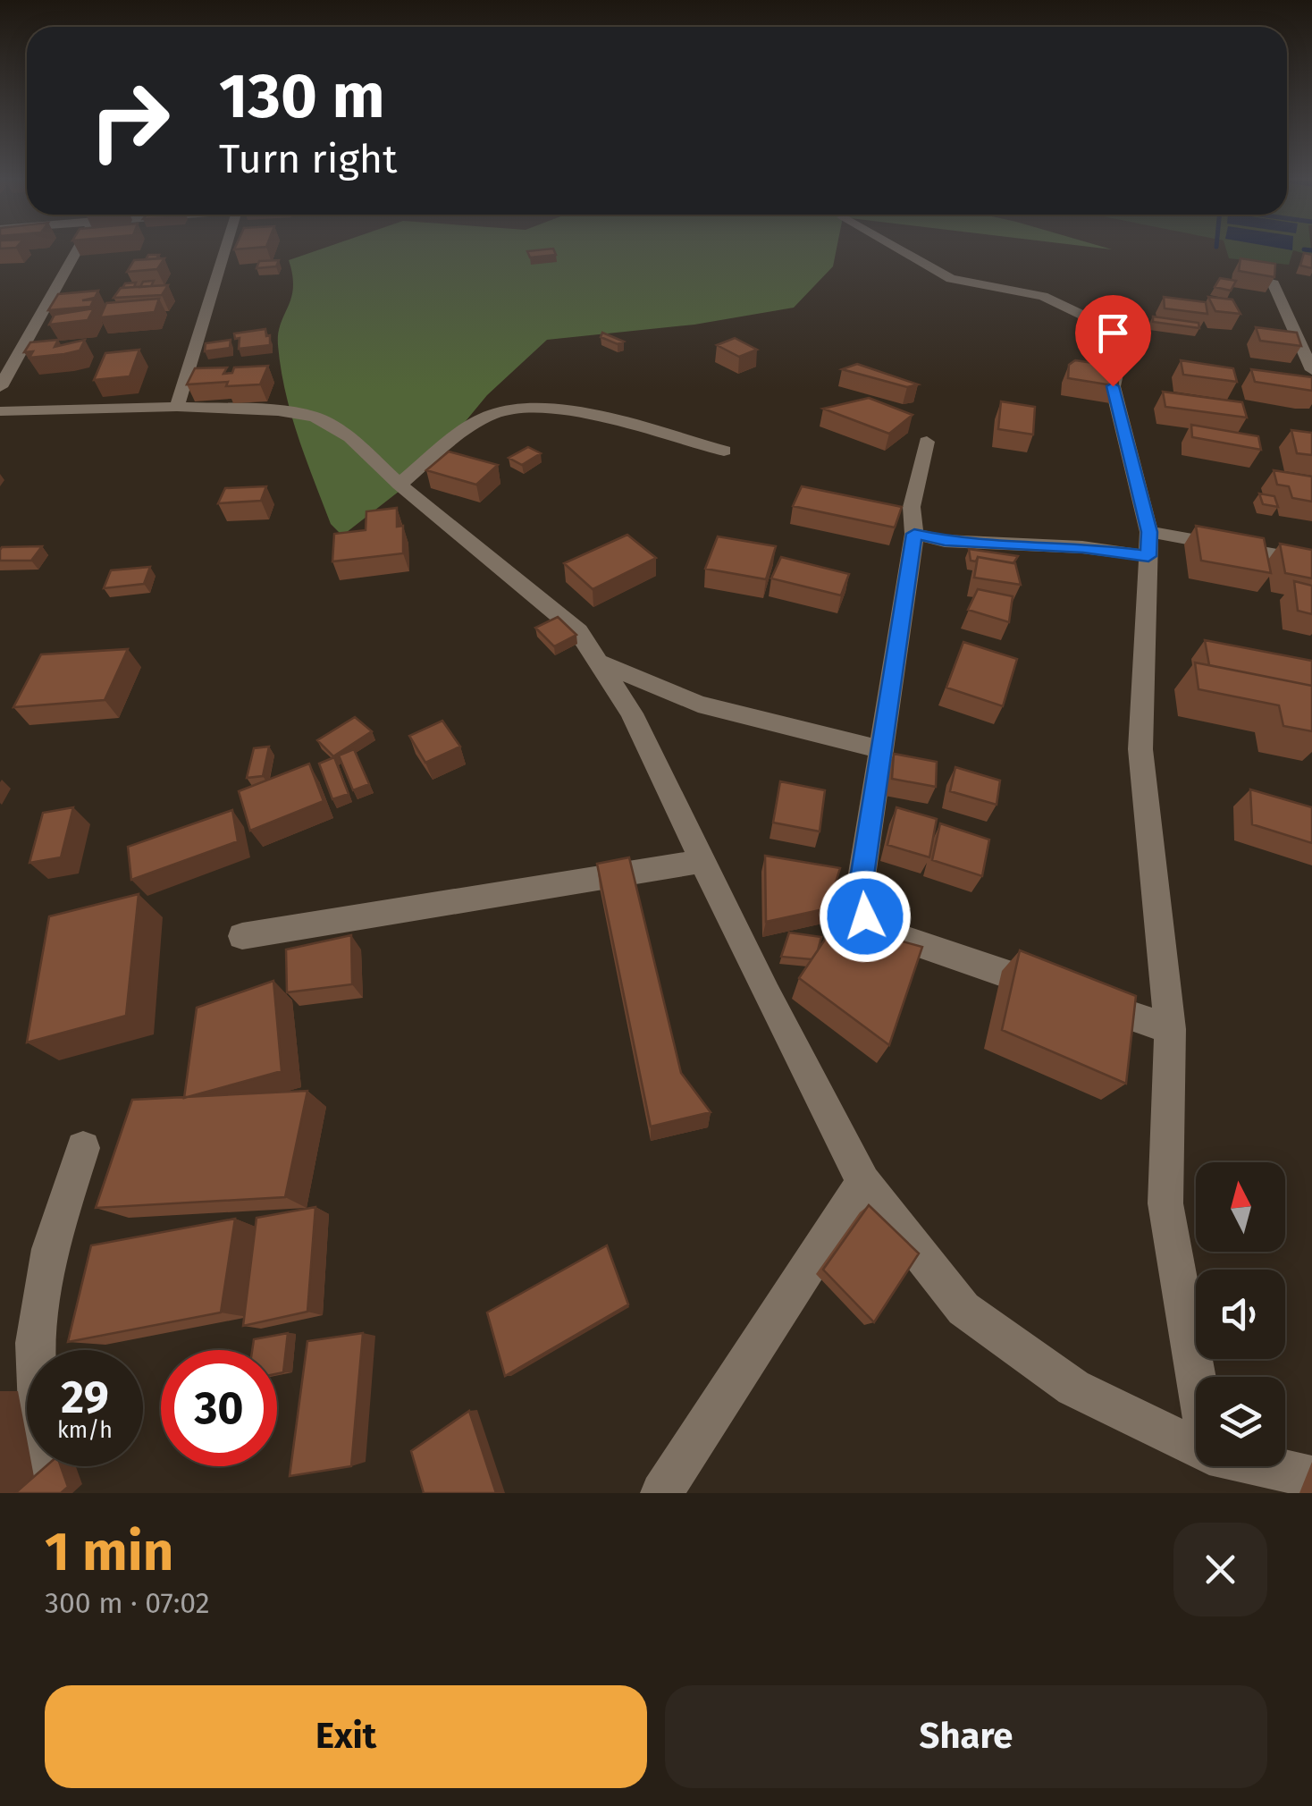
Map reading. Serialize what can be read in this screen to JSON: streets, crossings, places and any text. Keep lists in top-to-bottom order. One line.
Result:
{"north":"top","page":{"turn":["130 m","Turn right"],"speed":"29 km/h","limit":"30","heading":["1 min","300 m · 07:02"],"buttons":["Exit","Share"]}}
